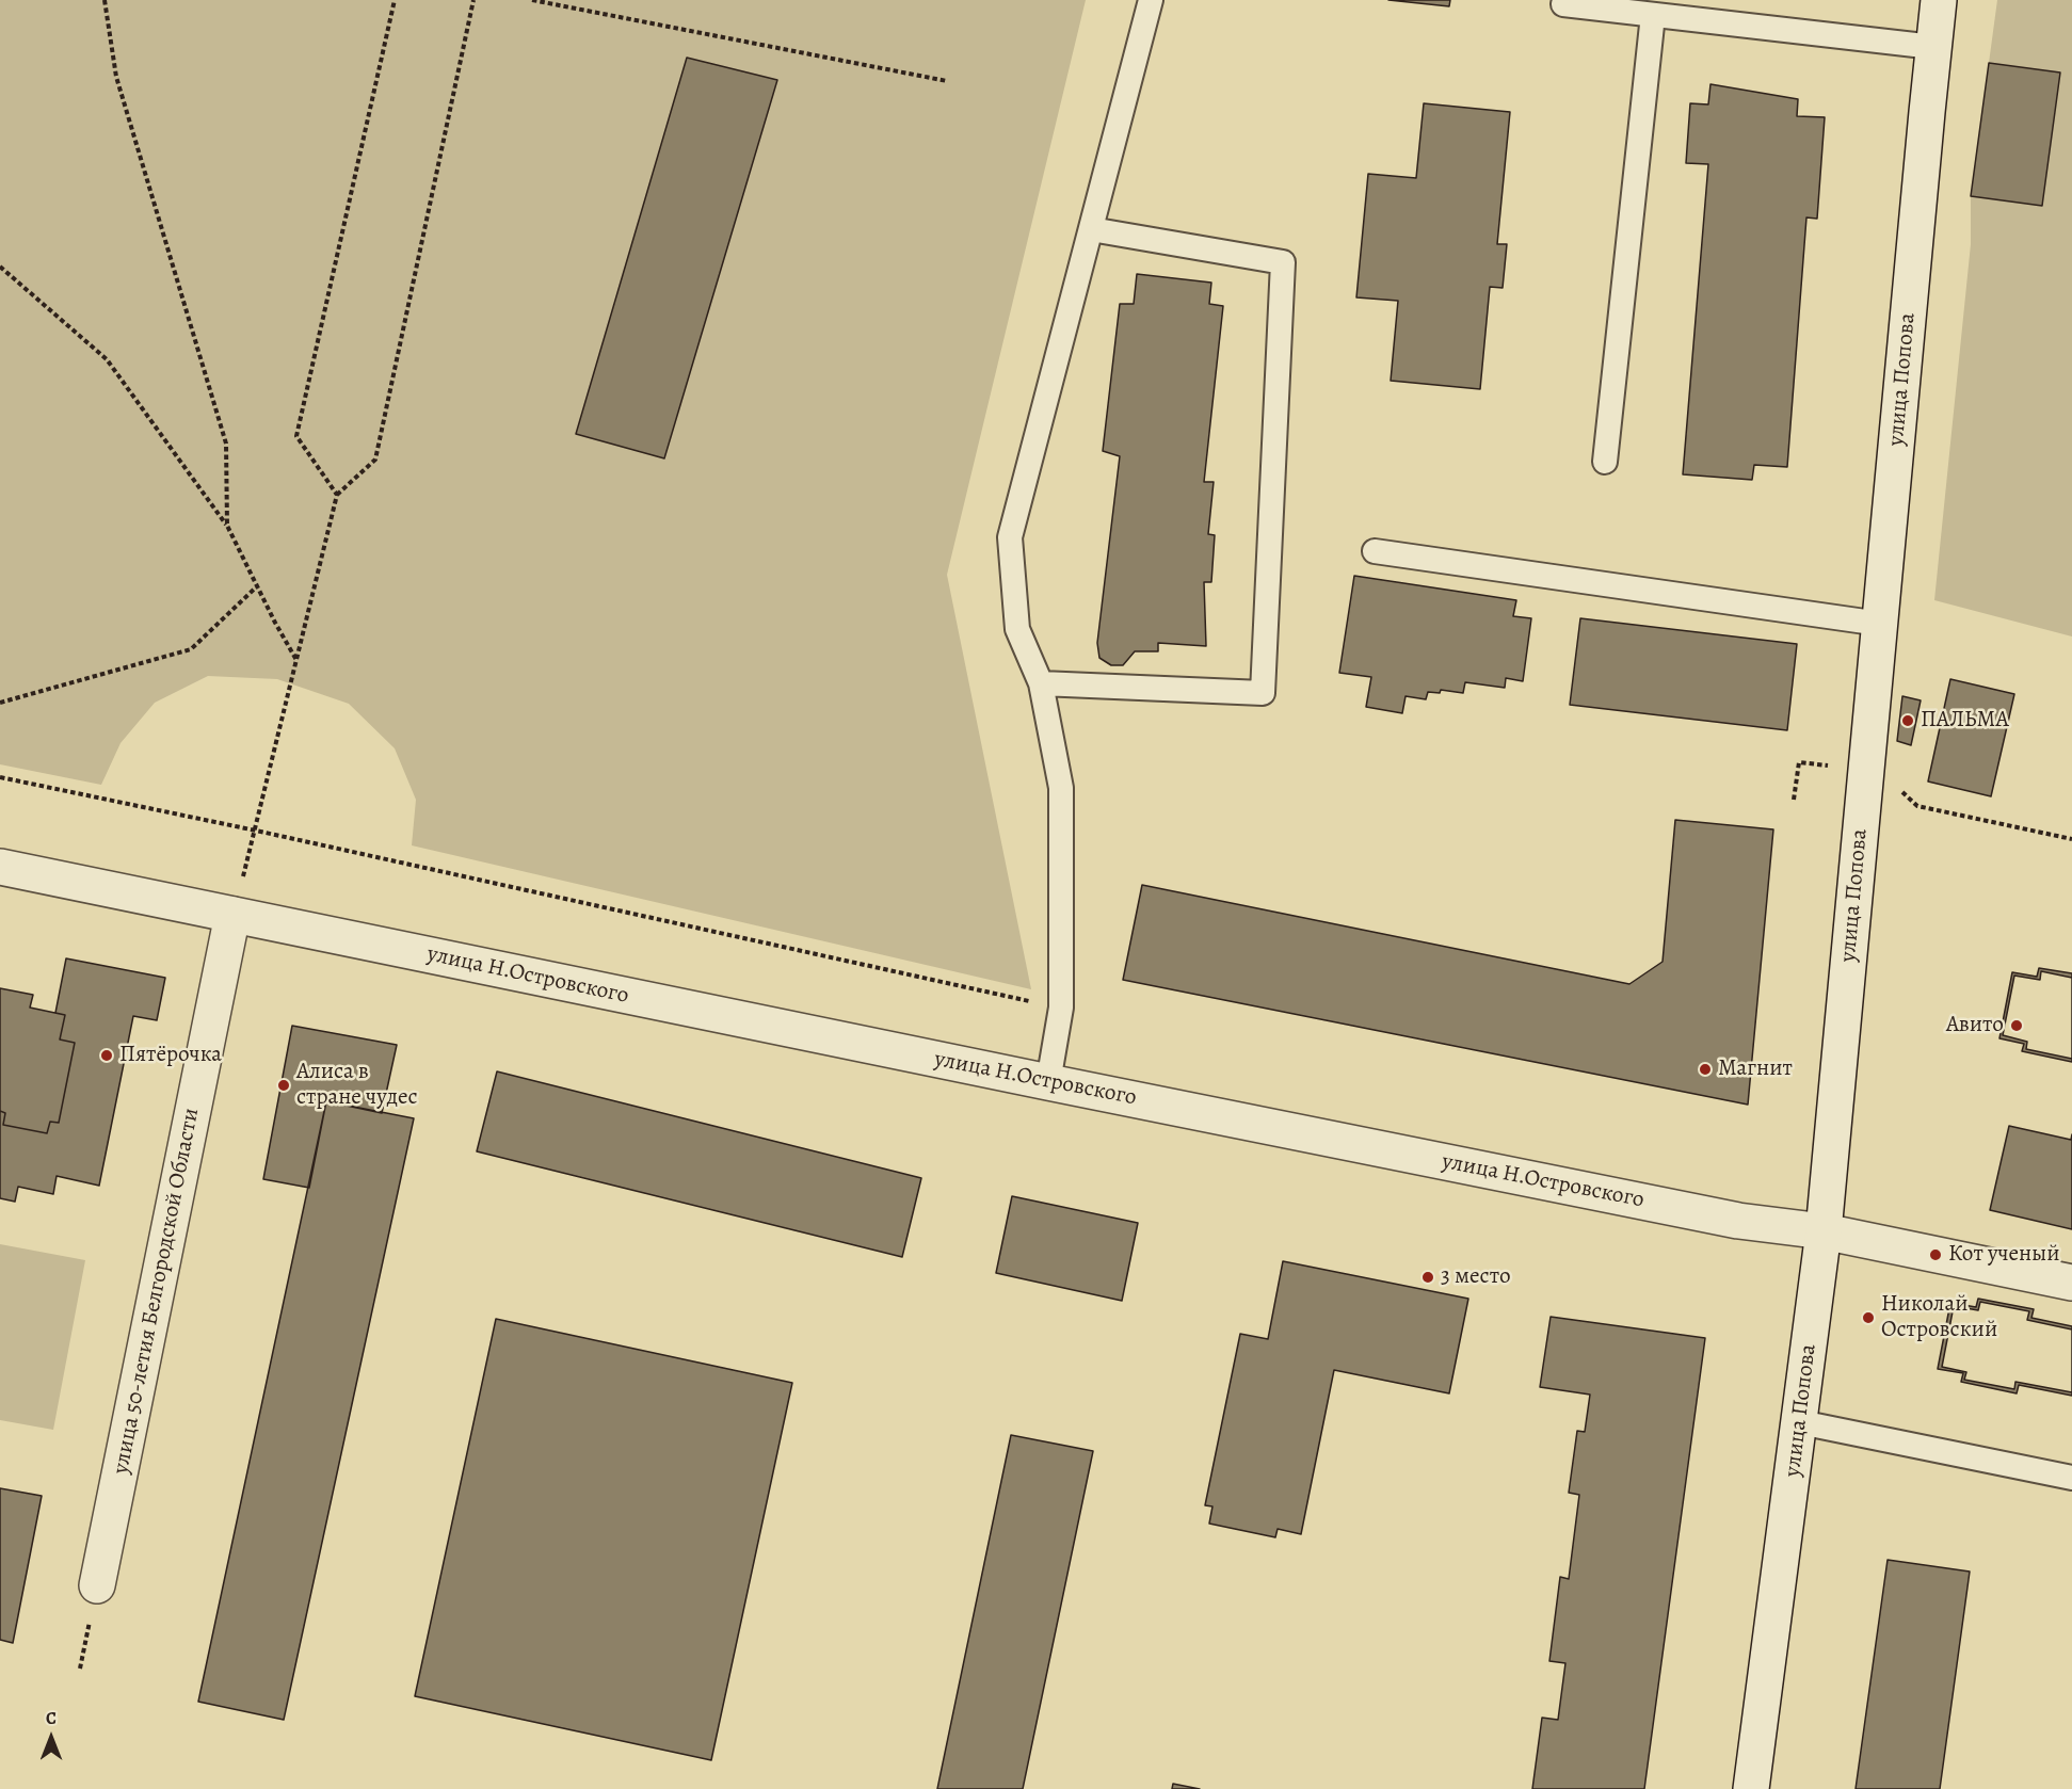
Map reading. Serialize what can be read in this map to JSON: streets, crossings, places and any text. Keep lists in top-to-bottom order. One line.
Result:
{"streets":{"street":["улица Попова","улица Н.Островского","улица 50-летия Белгородской Области"]},"crossings":[["улица Попова","улица Н.Островского"],["улица Н.Островского","улица 50-летия Белгородской Области"]],"places":["ПАЛЬМА","Авито","Пятёрочка","Магнит","Алиса в стране чудес","Кот ученый","3 место","Николай Островский"],"north":"top"}
